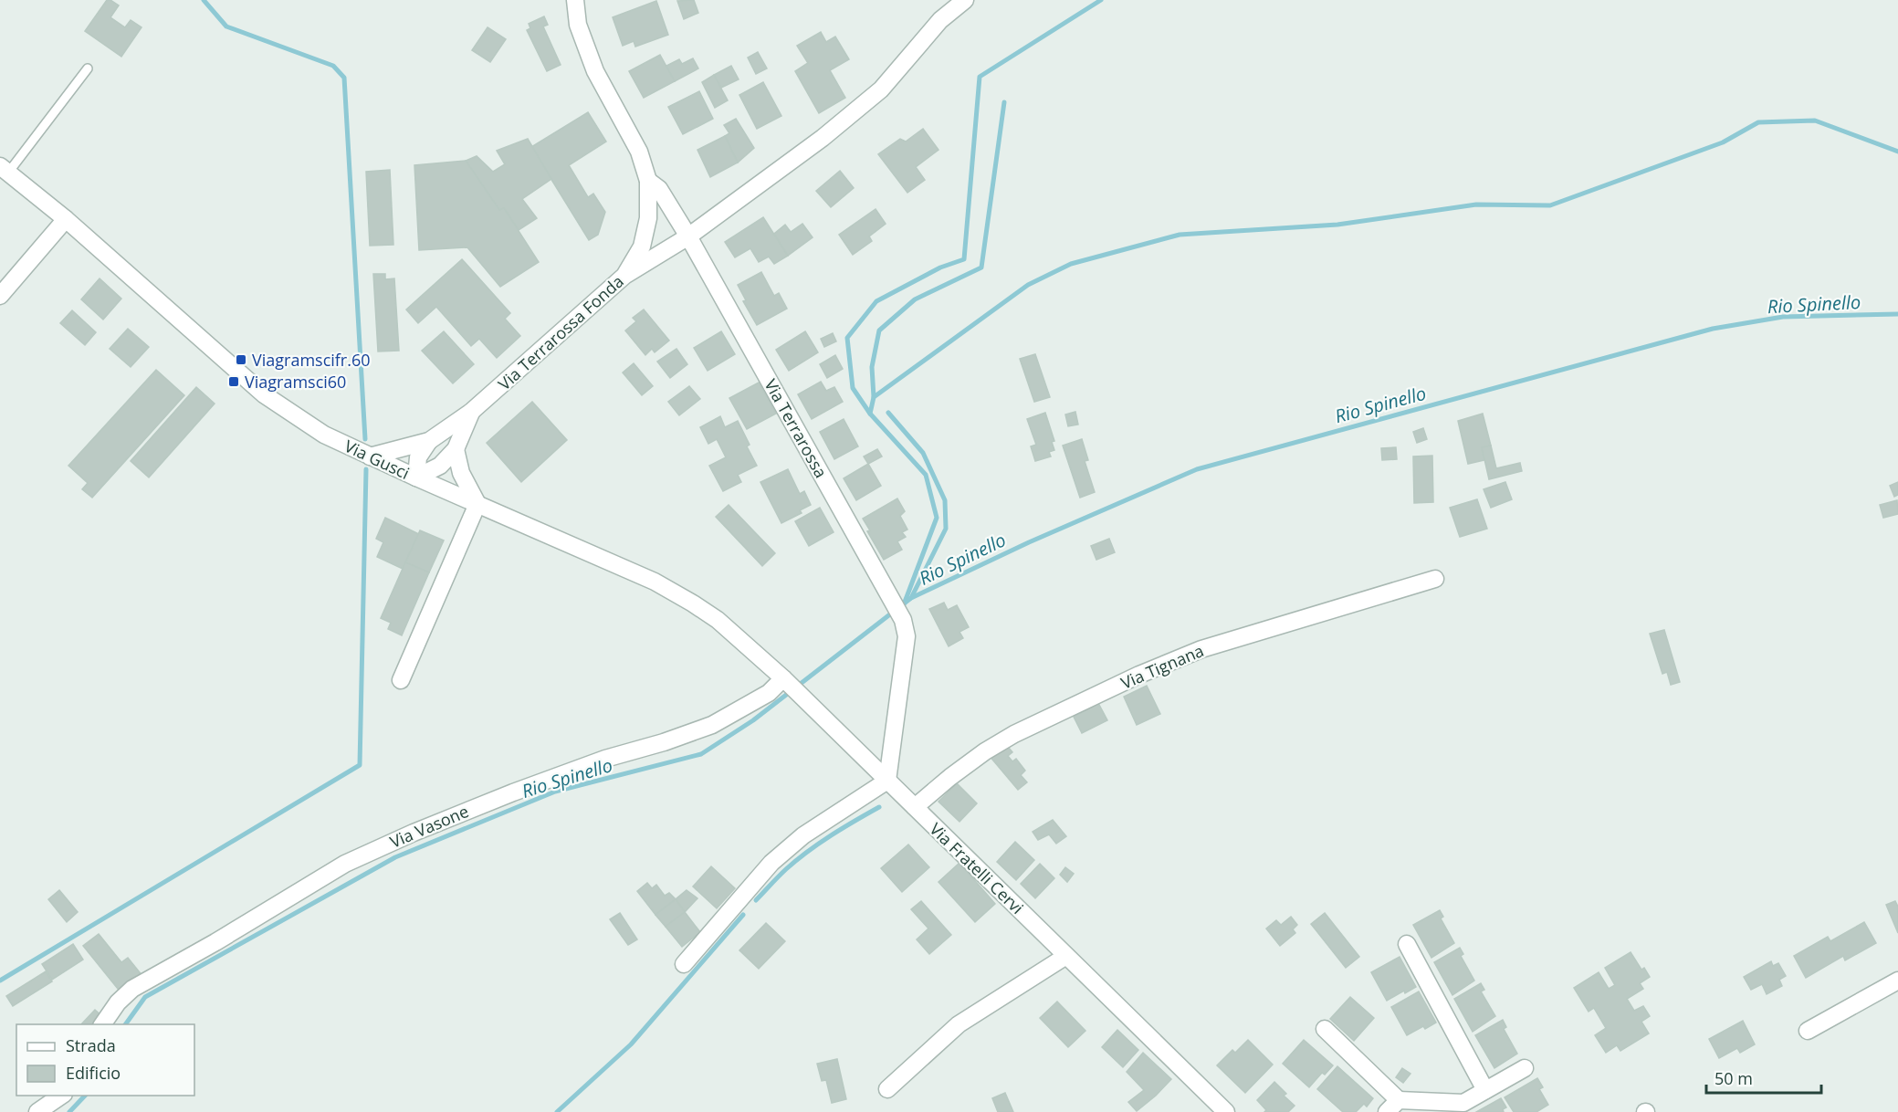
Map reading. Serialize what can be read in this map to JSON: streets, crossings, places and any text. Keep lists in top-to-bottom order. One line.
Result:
{"streets":{"street":["Via Terrarossa Fonda","Via Terrarossa","Via Gusci","Via Tignana","Via Vasone","Via Fratelli Cervi"]},"crossings":[["Via Terrarossa Fonda","Via Terrarossa"],["Via Terrarossa","Via Fratelli Cervi"],["Via Gusci","Via Vasone"],["Via Gusci","Via Fratelli Cervi"],["Via Tignana","Via Fratelli Cervi"],["Via Vasone","Via Fratelli Cervi"]],"water":["Rio Spinello"],"places":{"transit":["Viagramscifr.60","Viagramsci60"]},"legend":["Strada","Edificio"],"scale_bar":"50 m"}
